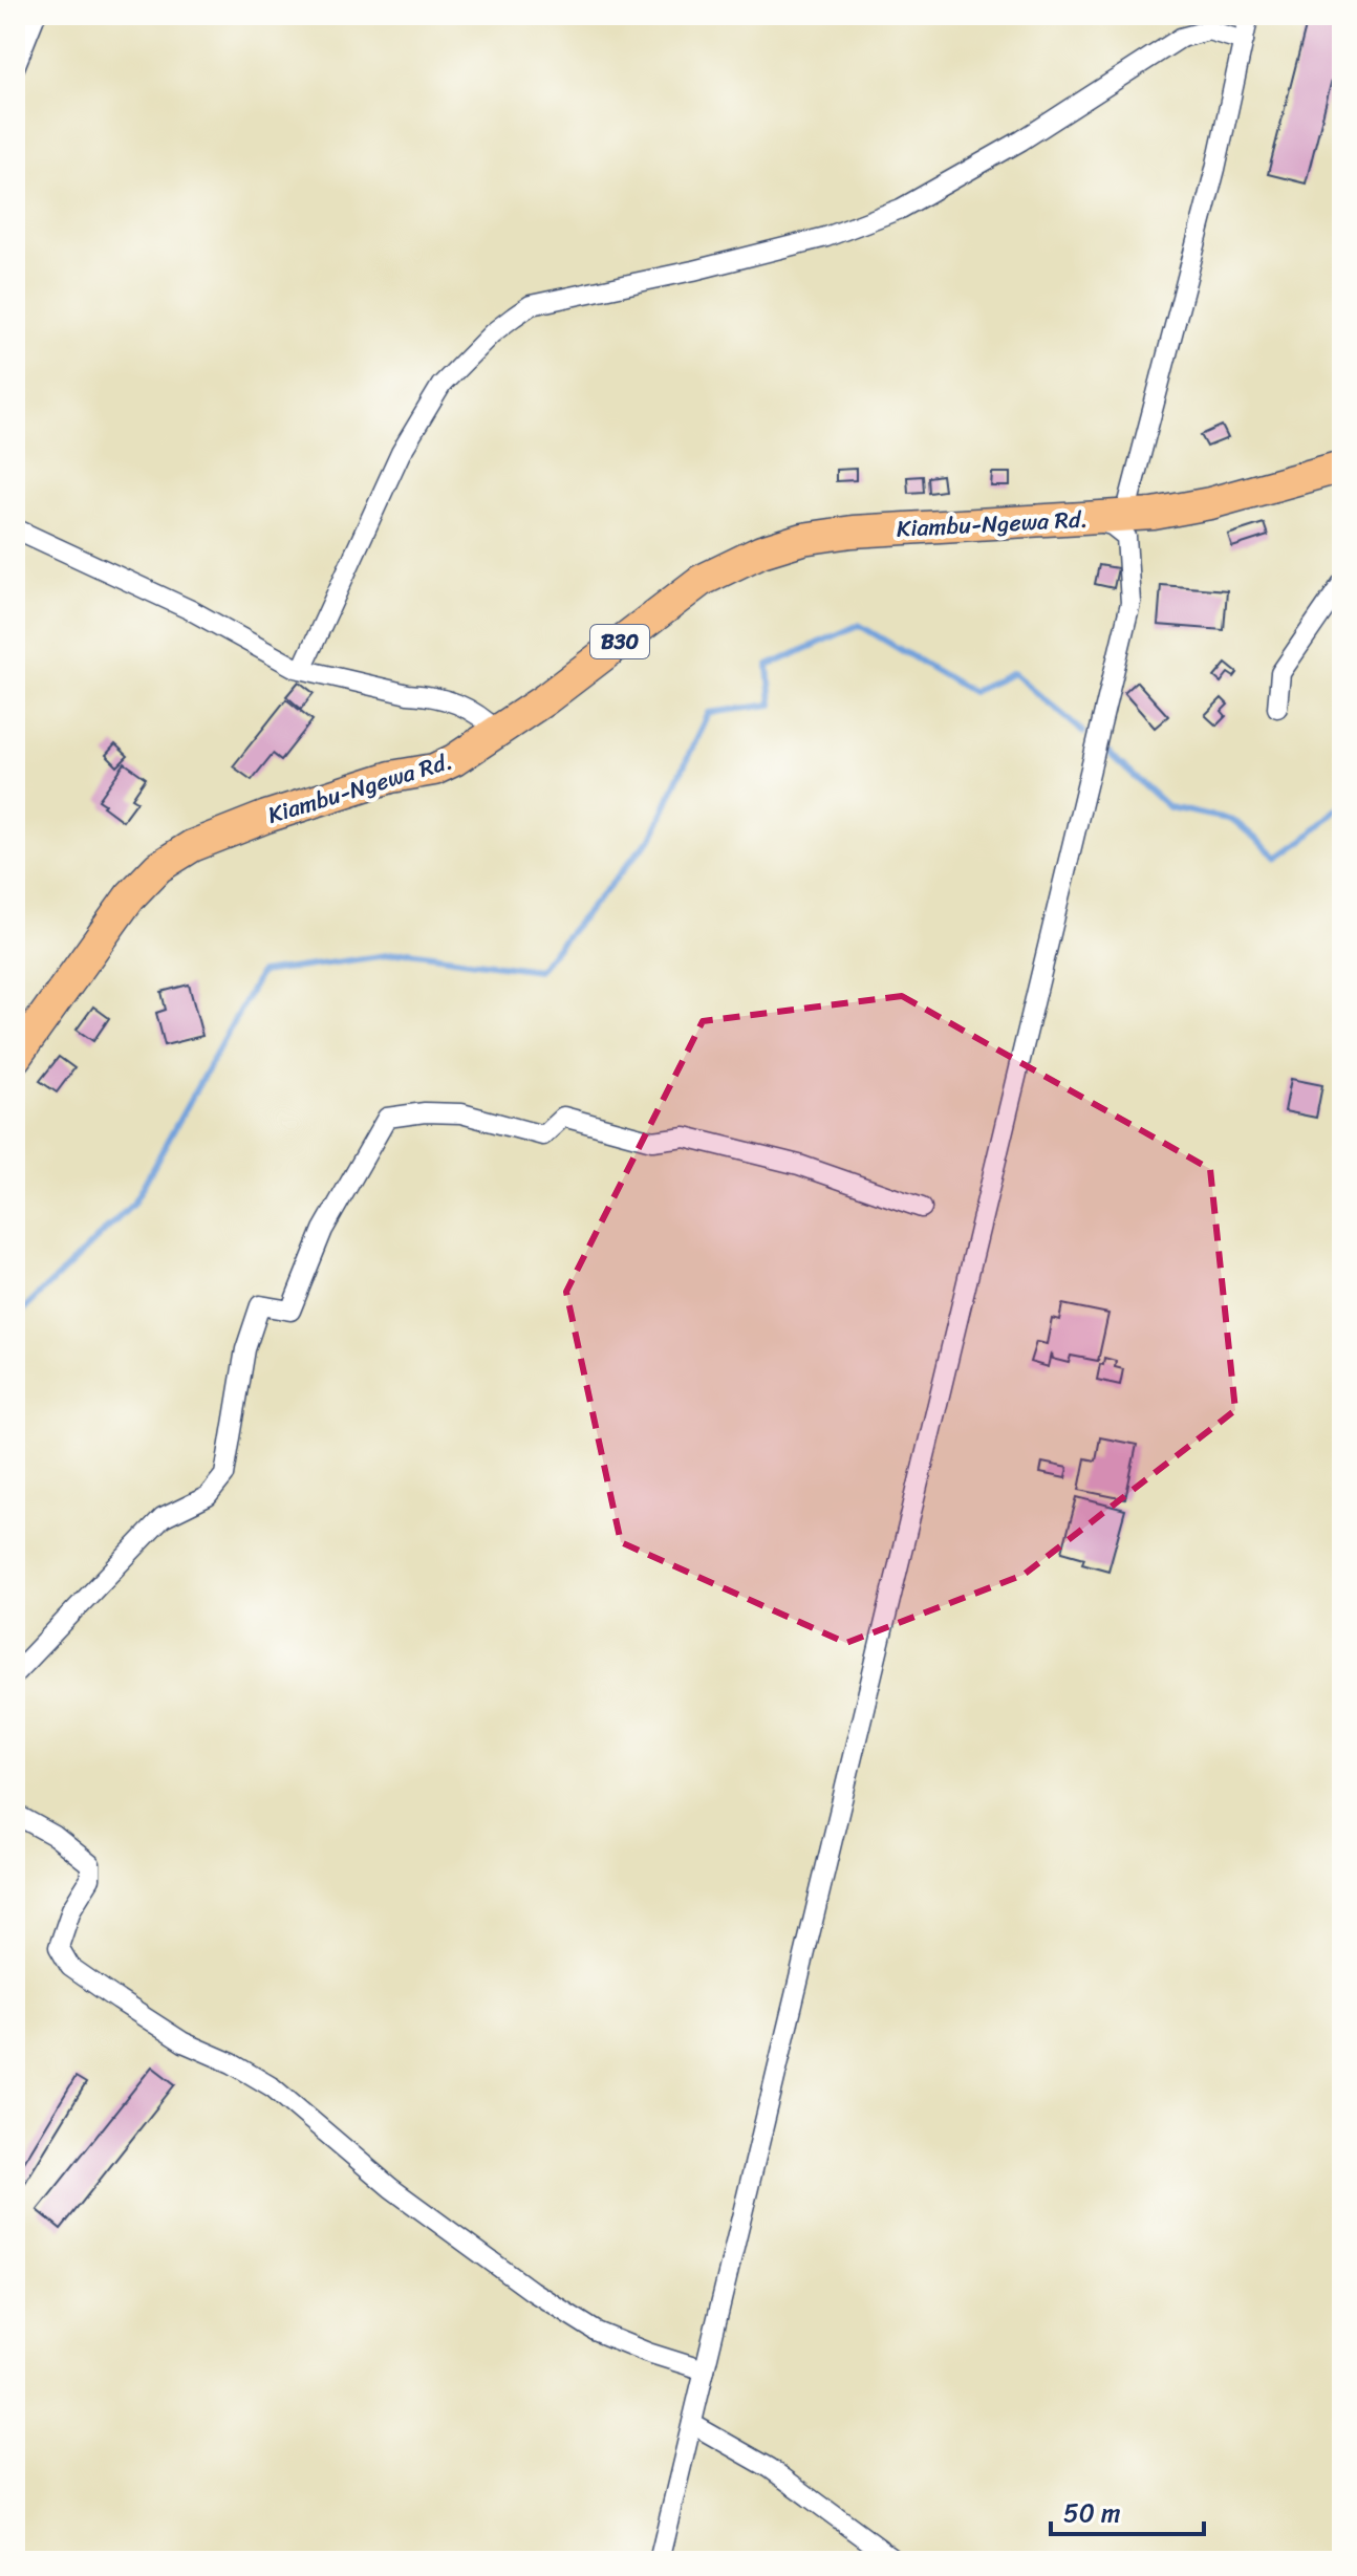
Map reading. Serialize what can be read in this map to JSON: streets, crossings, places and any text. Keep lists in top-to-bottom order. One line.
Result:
{"streets":{"highway":["Kiambu-Ngewa Rd.","B30"]},"scale_bar":"50 m"}
